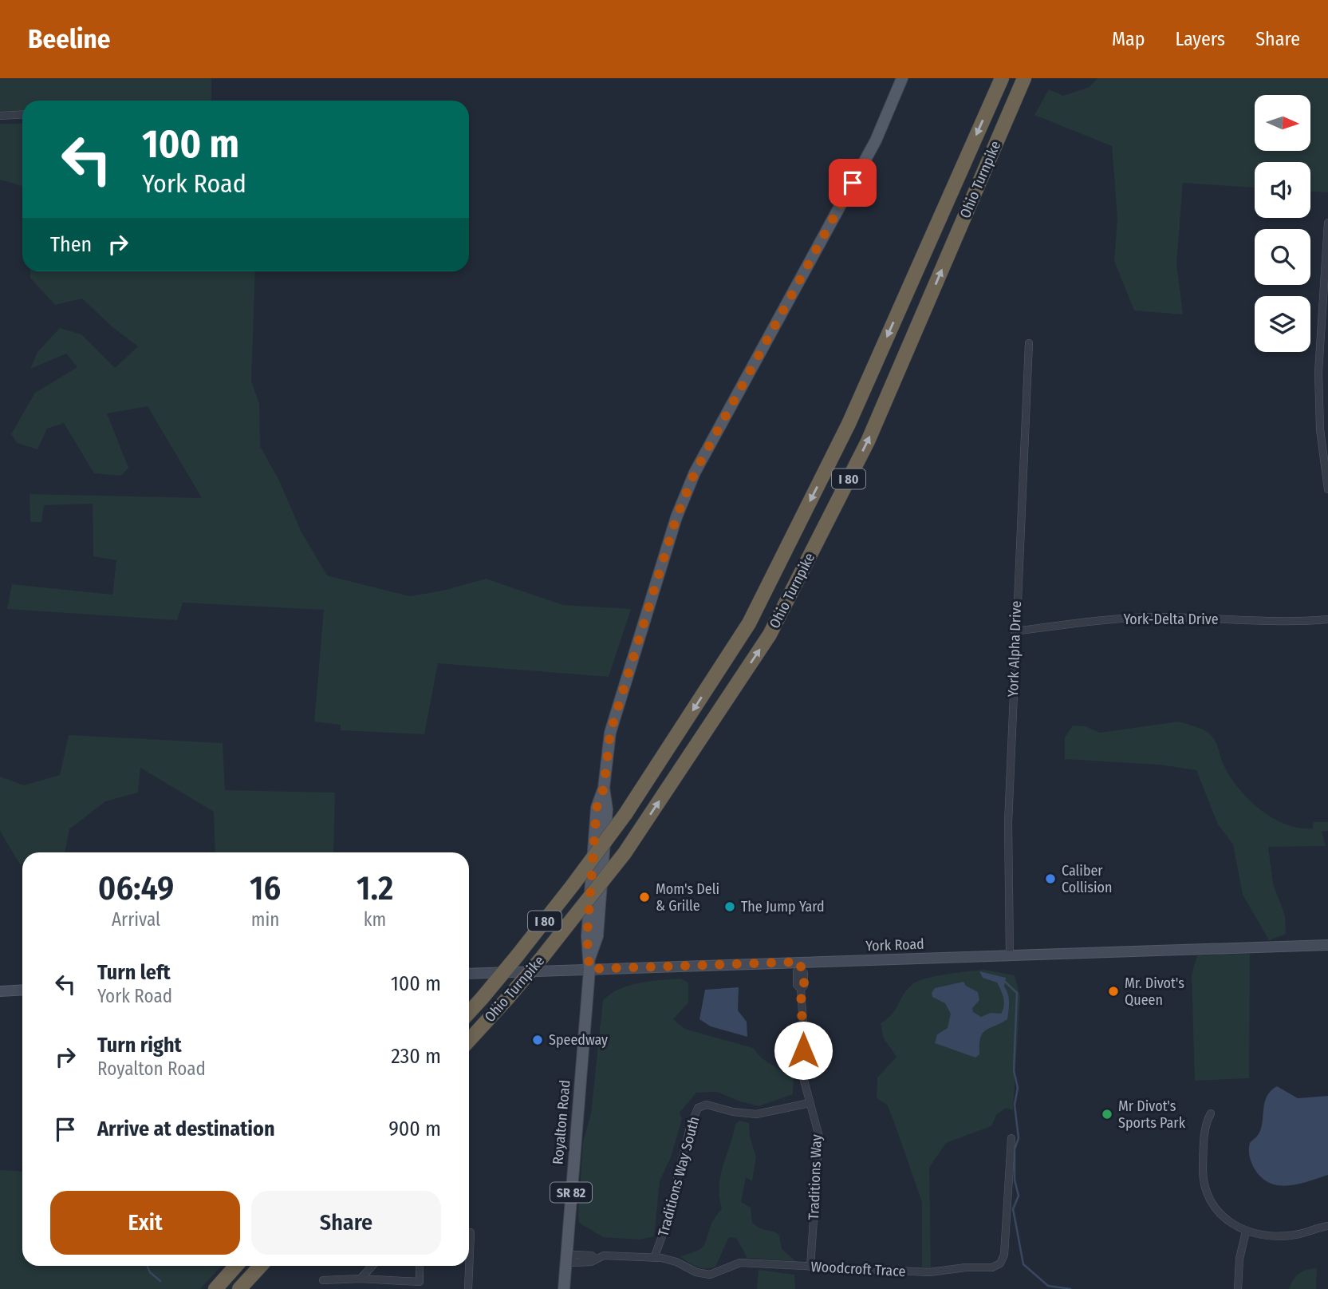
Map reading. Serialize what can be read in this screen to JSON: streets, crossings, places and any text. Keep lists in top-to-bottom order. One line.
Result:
{"streets":{"highway":["Ohio Turnpike","I 80"],"main road":["Royalton Road","SR 82"],"street":["York-Delta Drive","York Alpha Drive","York Road","Traditions Way South","Traditions Way","Woodcroft Trace"]},"crossings":[["York-Delta Drive","York Alpha Drive"],["York Alpha Drive","York Road"],["York Road","Royalton Road"],["York Road","Traditions Way"],["Royalton Road","Woodcroft Trace"],["Traditions Way South","Traditions Way"],["Traditions Way South","Woodcroft Trace"],["Traditions Way","Woodcroft Trace"]],"places":["Caliber Collision","Mom's Deli & Grille","The Jump Yard","Mr. Divot's Queen","Speedway","Mr Divot's Sports Park"],"north":"right","page":{"header":"Beeline","nav":["Map","Layers","Share"],"turn":["100 m","York Road"],"then":"Then","eta":["06:49","Arrival","16","min","1.2","km"],"list":[{"name":"Turn left","note":"York Road","value":"100 m"},{"name":"Turn right","note":"Royalton Road","value":"230 m"},{"name":"Arrive at destination","value":"900 m"}],"buttons":["Exit","Share"]}}
